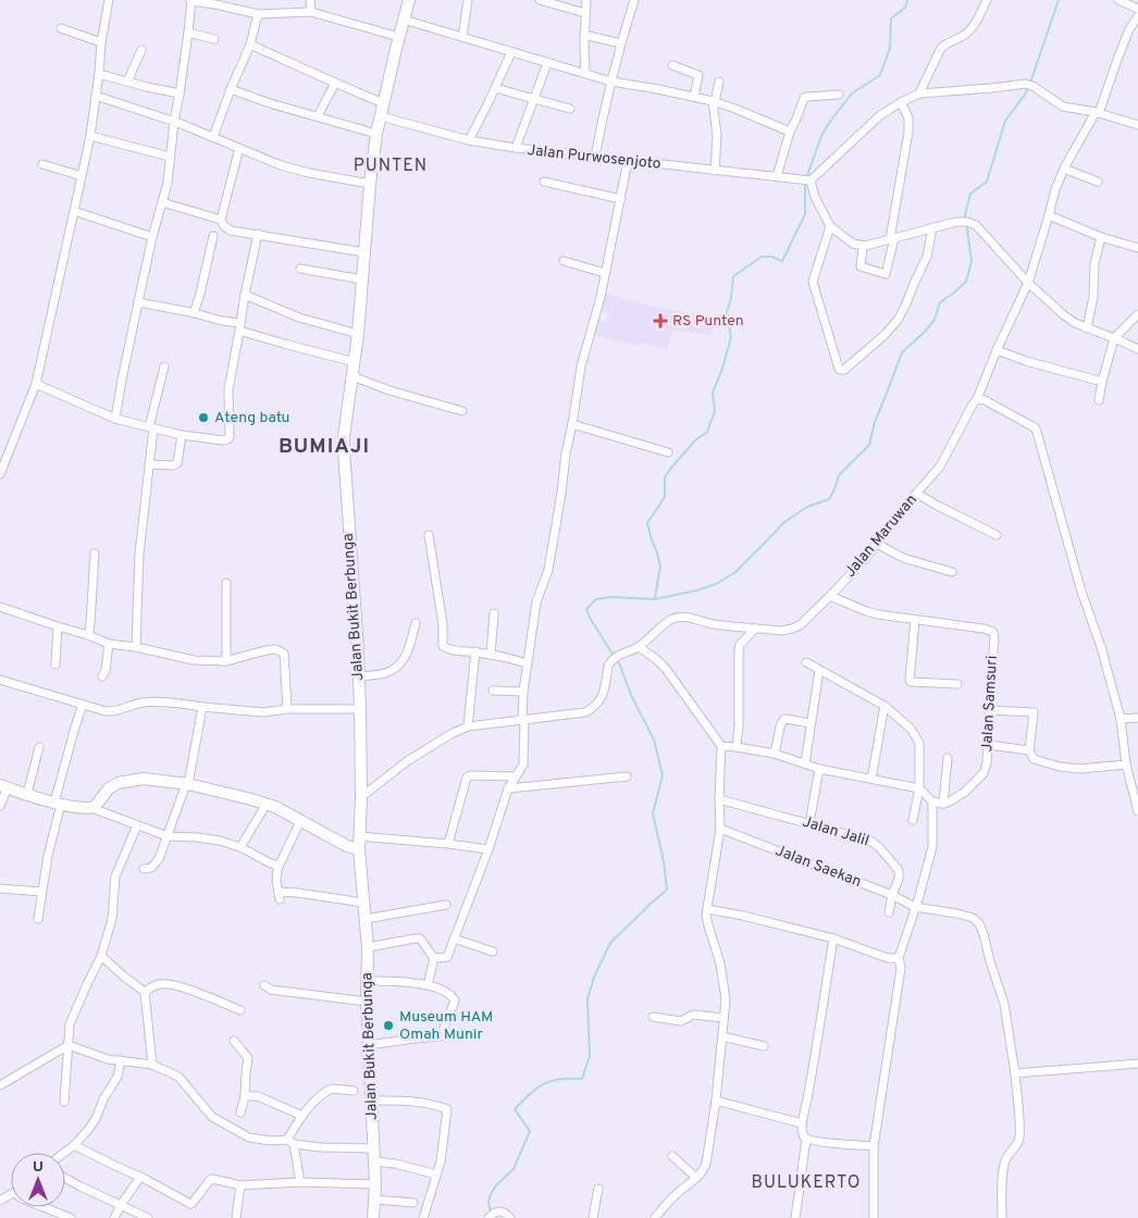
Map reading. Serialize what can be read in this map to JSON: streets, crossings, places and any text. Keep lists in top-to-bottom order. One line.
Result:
{"streets":{"main road":["Jalan Bukit Berbunga"],"street":["Jalan Purwosenjoto","Jalan Maruwan","Jalan Samsuri","Jalan Jalil","Jalan Saekan"]},"crossings":[["Jalan Purwosenjoto","Jalan Bukit Berbunga"],["Jalan Maruwan","Jalan Samsuri"],["Jalan Jalil","Jalan Saekan"]],"districts":["PUNTEN","BUMIAJI","BULUKERTO"],"places":{"health":["RS Punten"],"other":["Ateng batu","Museum HAM Omah Munir"]},"north":"top"}
